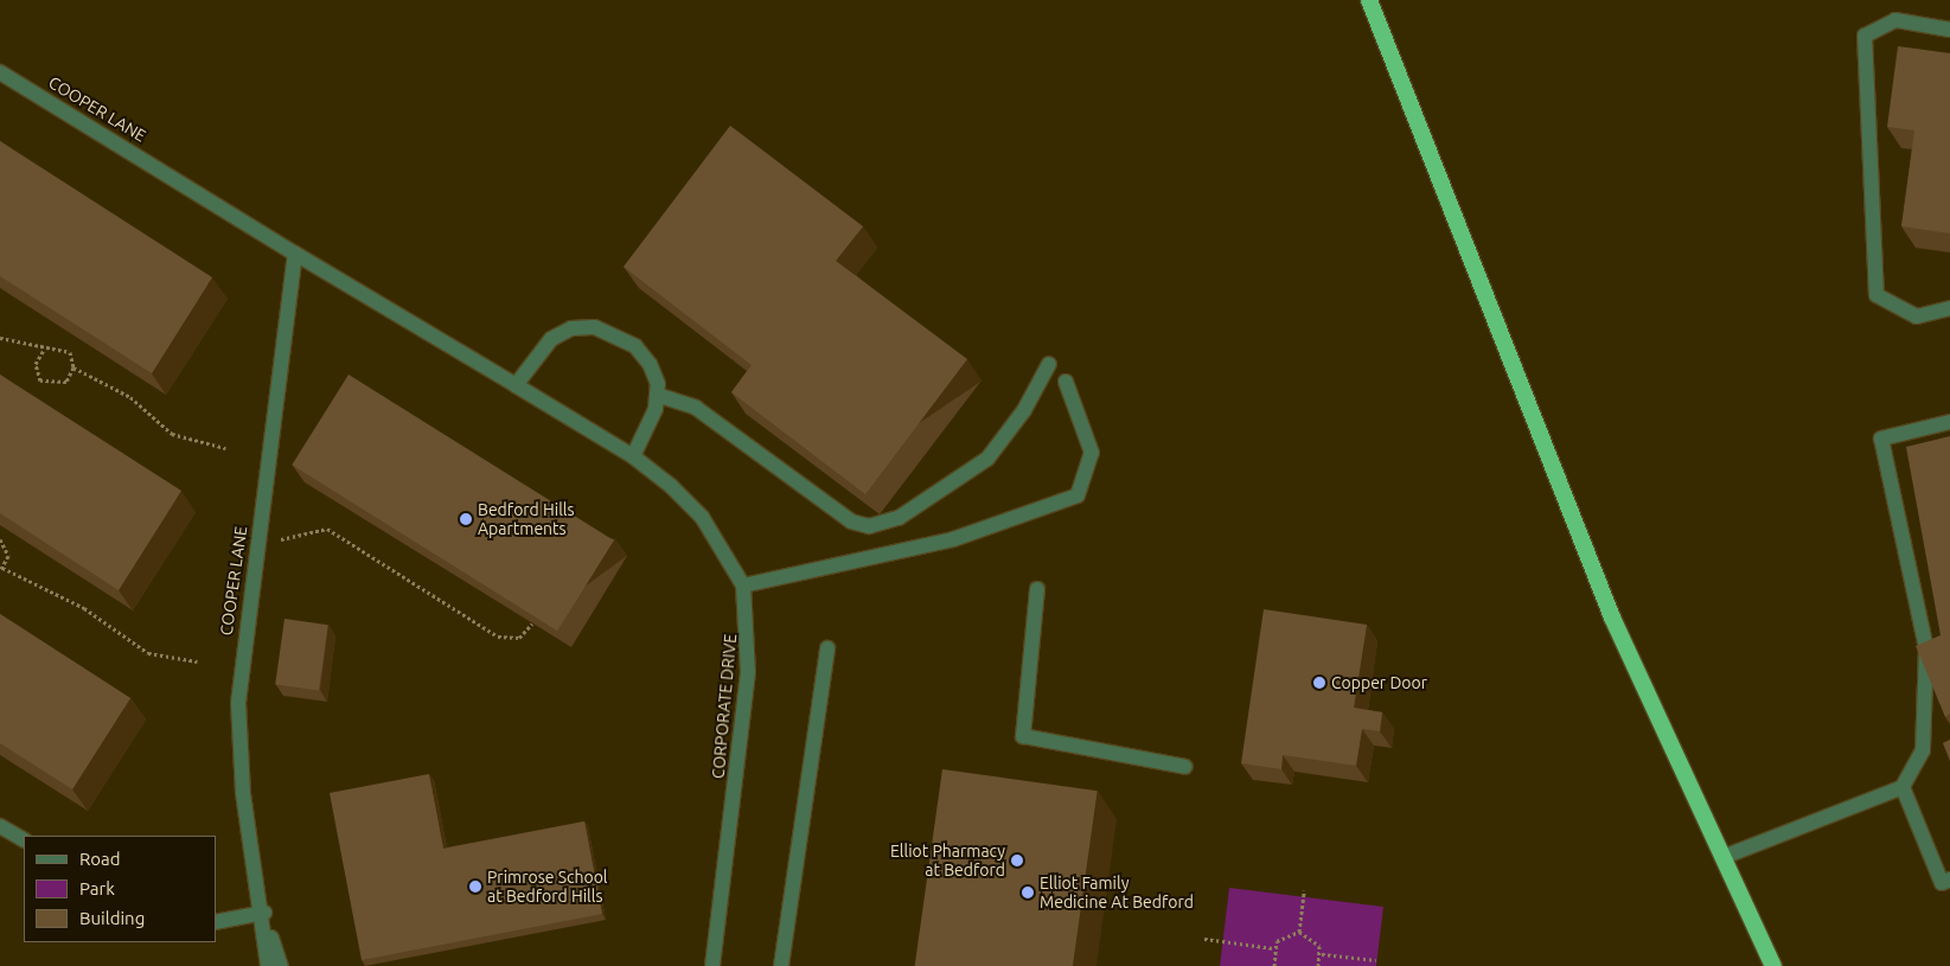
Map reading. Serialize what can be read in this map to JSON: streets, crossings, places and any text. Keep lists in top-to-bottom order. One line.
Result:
{"streets":{"street":["COOPER LANE","CORPORATE DRIVE"]},"crossings":[["COOPER LANE","CORPORATE DRIVE"]],"places":["Bedford Hills Apartments","Copper Door","Elliot Pharmacy at Bedford","Primrose School at Bedford Hills","Elliot Family Medicine At Bedford"],"legend":["Road","Park","Building"]}
